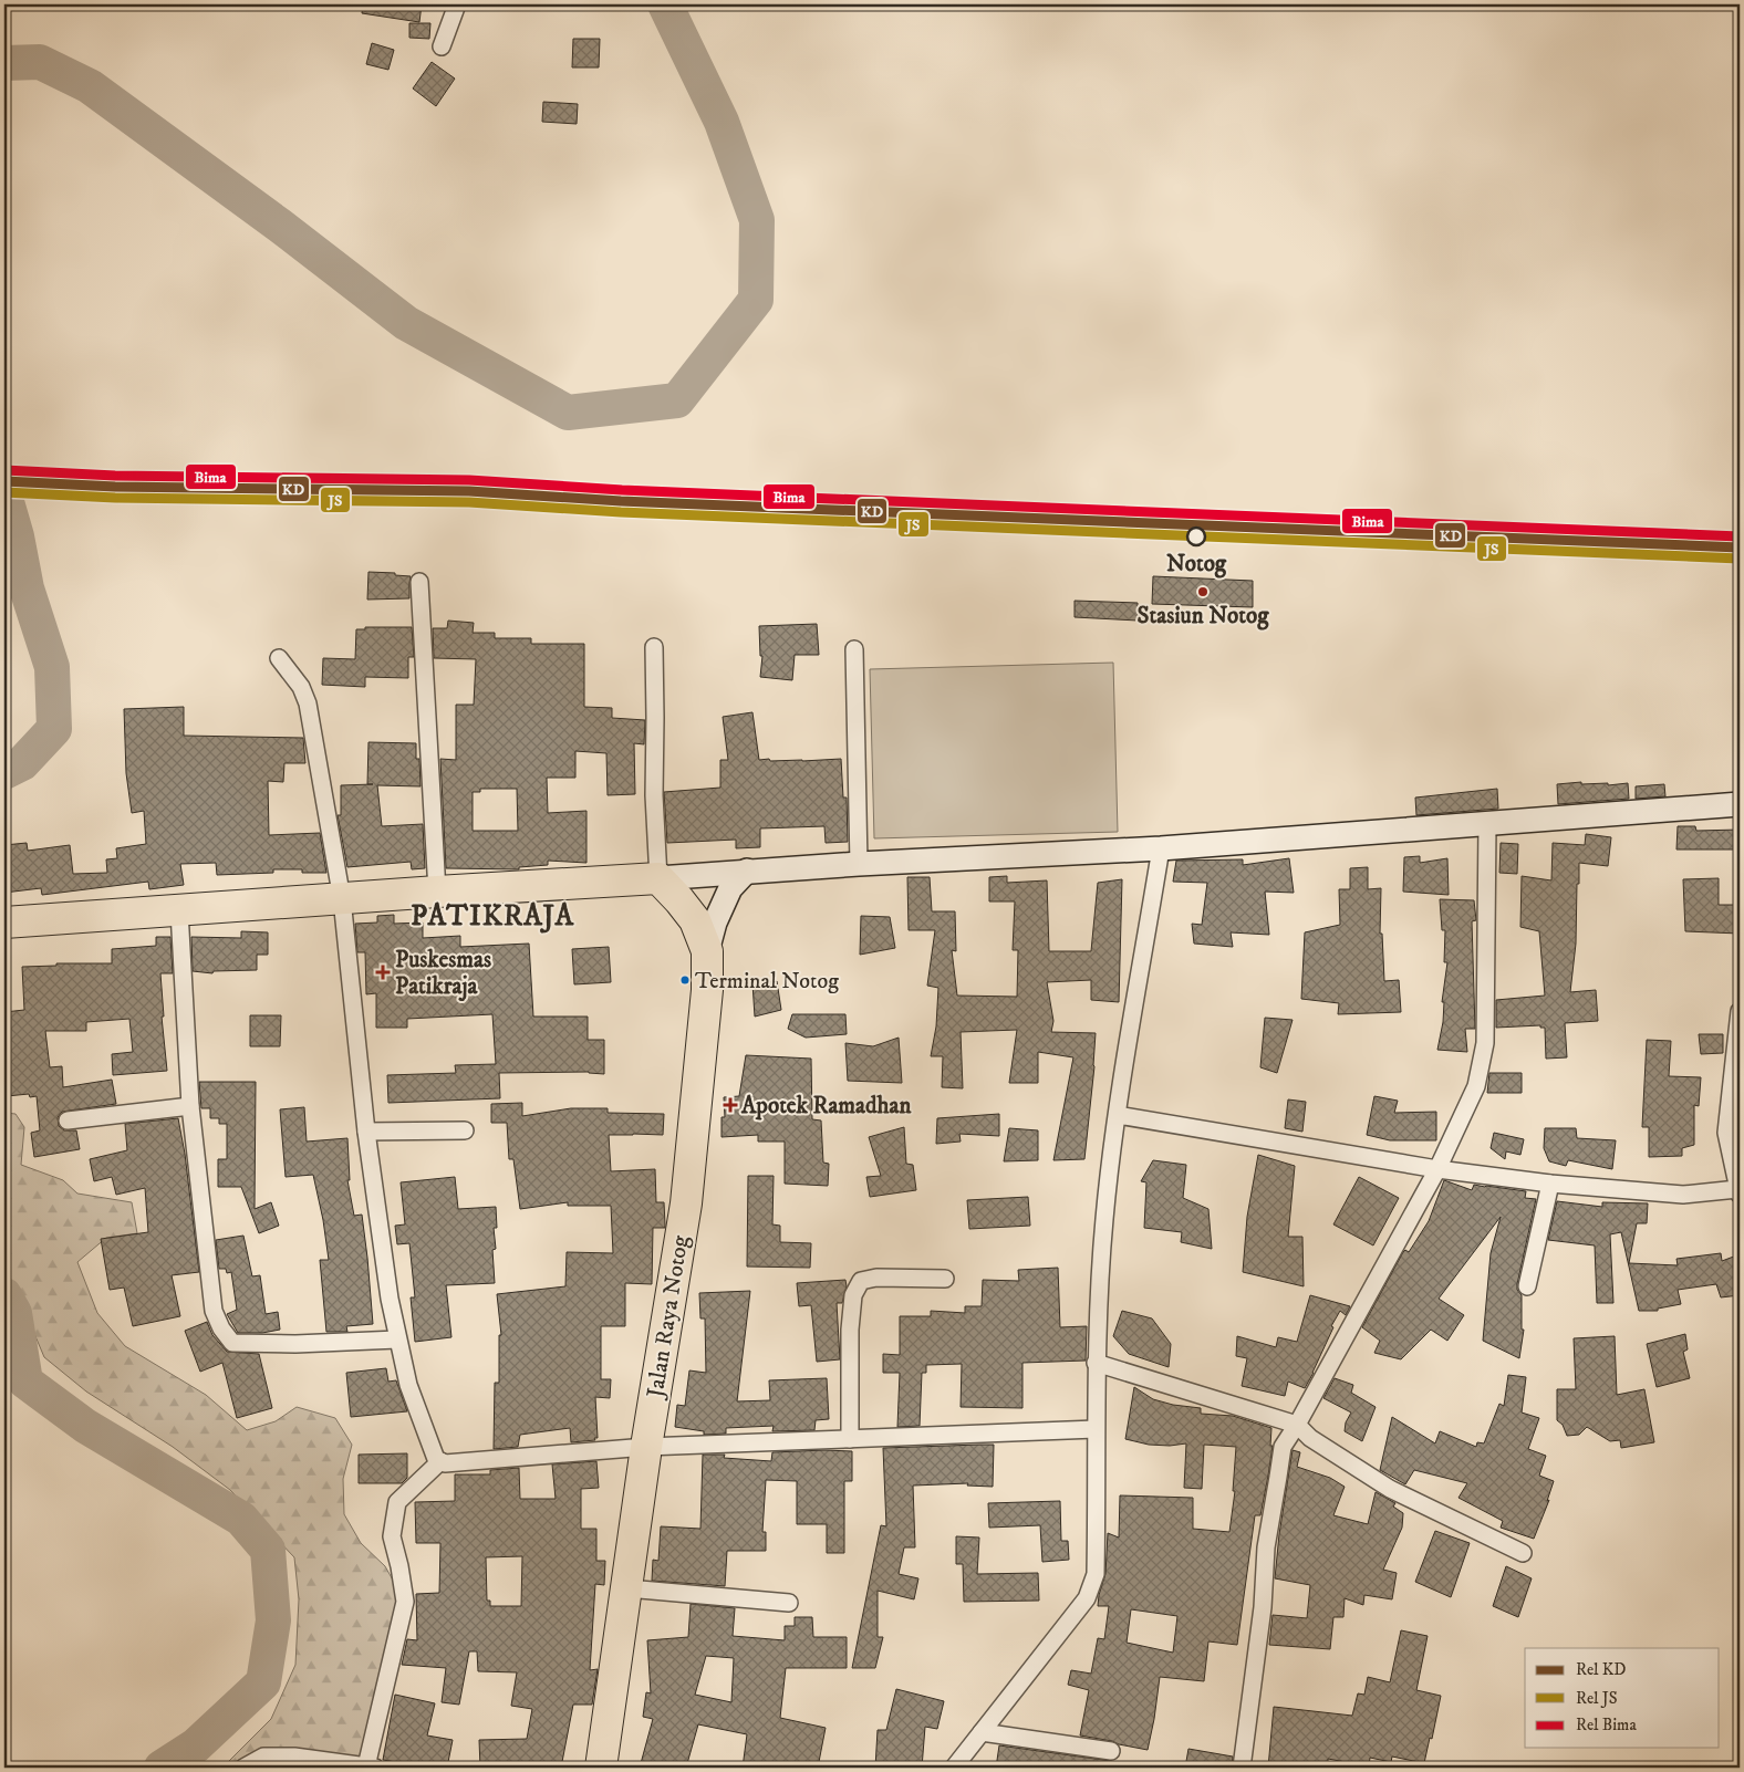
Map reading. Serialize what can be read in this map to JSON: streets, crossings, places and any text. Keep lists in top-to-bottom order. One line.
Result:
{"streets":{"highway":["Jalan Raya Notog"]},"districts":["PATIKRAJA"],"places":{"other":["Notog","Stasiun Notog","Terminal Notog"],"health":["Puskesmas Patikraja","Apotek Ramadhan"]},"lines":["rail line Bima","rail line KD","rail line JS"],"legend":["Rel KD","Rel JS","Rel Bima"]}
